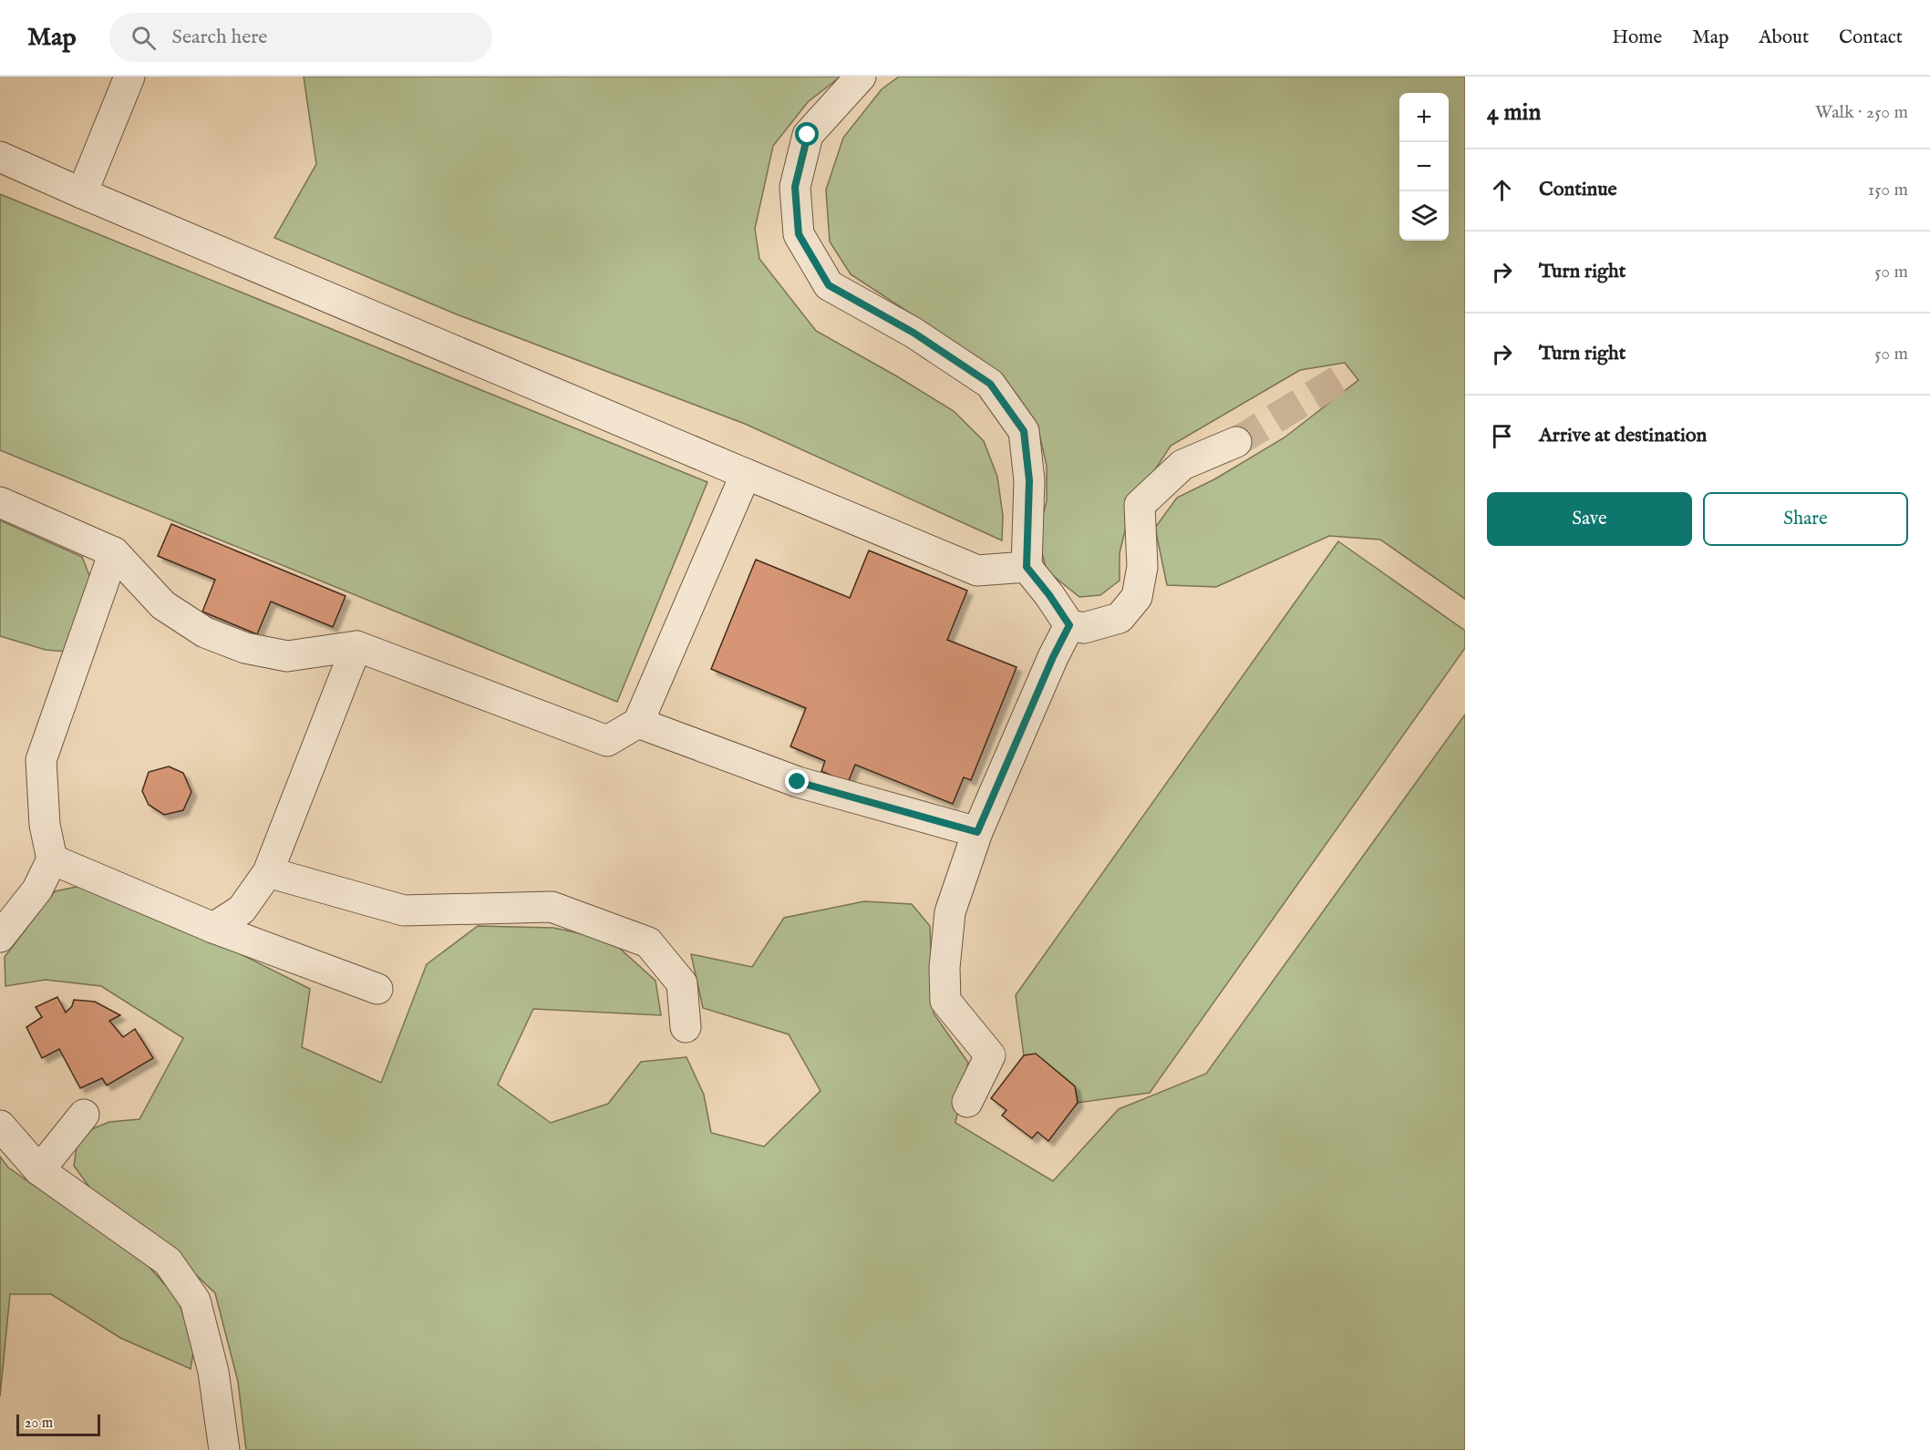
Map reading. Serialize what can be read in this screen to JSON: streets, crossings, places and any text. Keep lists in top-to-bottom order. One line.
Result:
{"scale_bar":"20 m","page":{"header":"Map","search":"Search here","nav":["Home","Map","About","Contact"],"heading":["4 min","Walk · 250 m"],"map_buttons":["+","−"],"list":[["Continue","150 m"],["Turn right","50 m"],["Turn right","50 m"],"Arrive at destination"],"buttons":["Save","Share"],"scale":"20 m"}}
